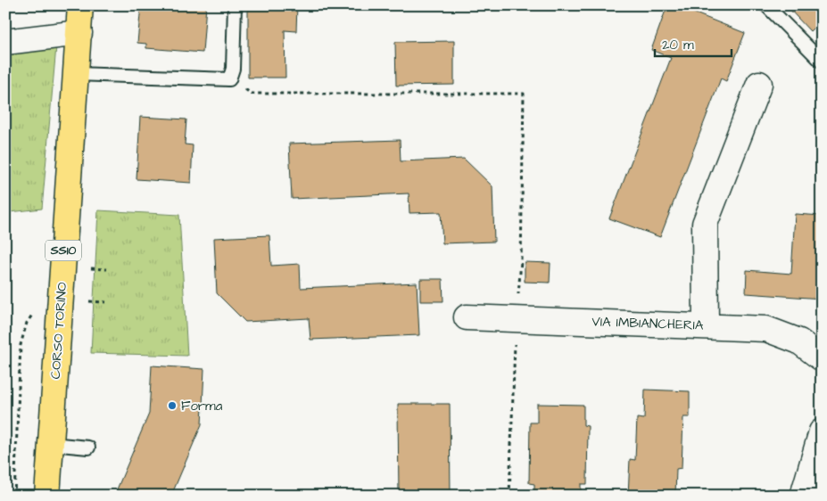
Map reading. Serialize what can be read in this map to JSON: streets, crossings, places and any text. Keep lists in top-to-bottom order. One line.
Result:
{"streets":{"main road":["SS10","CORSO TORINO"],"street":["VIA IMBIANCHERIA"]},"places":["Forma"],"scale_bar":"20 m"}
